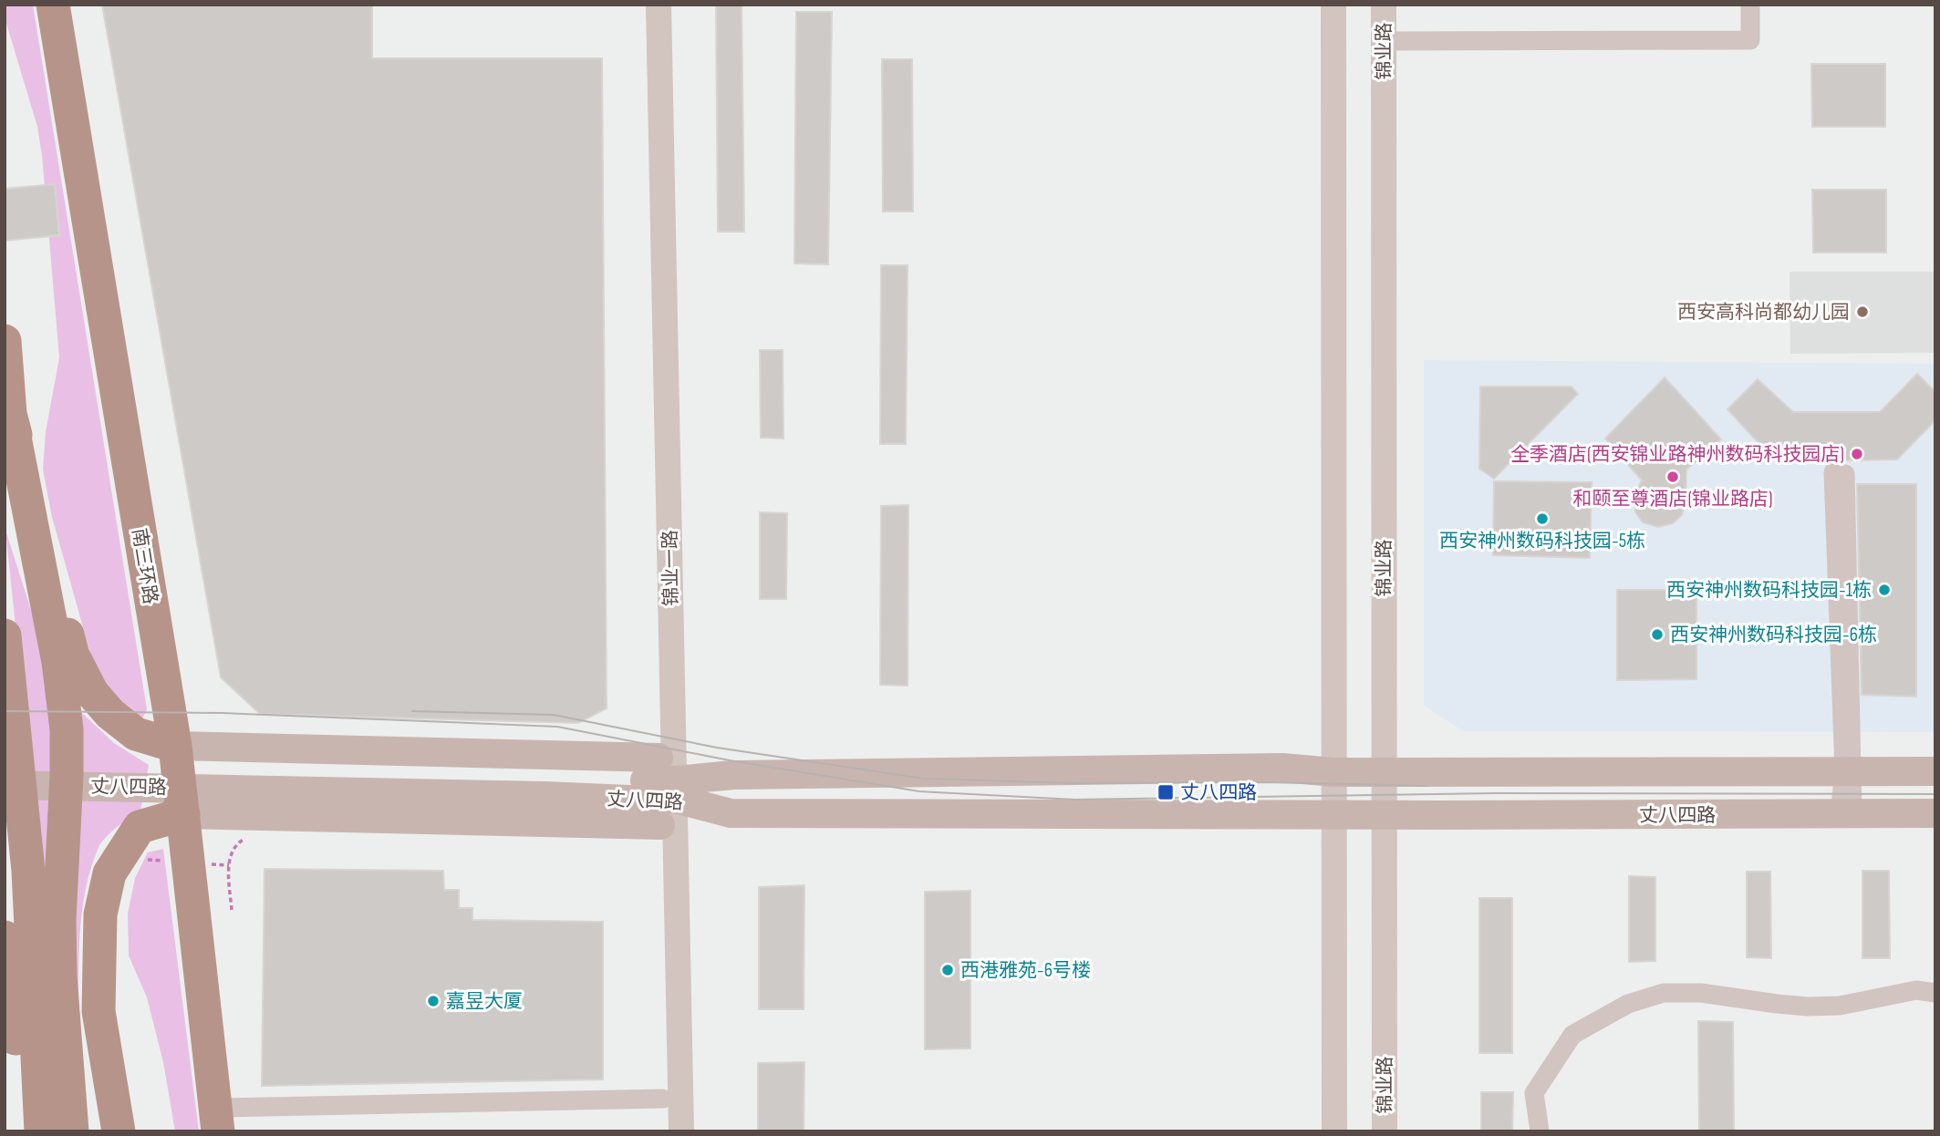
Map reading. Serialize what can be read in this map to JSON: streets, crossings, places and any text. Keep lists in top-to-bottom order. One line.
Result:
{"streets":{"highway":["南三环路"],"main road":["锦业路","锦业一路","丈八四路"]},"crossings":[["锦业路","丈八四路"],["锦业一路","丈八四路"]],"places":{"other":["西安高科尚都幼儿园","全季酒店(西安锦业路神州数码科技园店)","和颐至尊酒店(锦业路店)","西安神州数码科技园-5栋","西安神州数码科技园-1栋","西安神州数码科技园-6栋","西港雅苑-6号楼","嘉昱大厦"],"transit":["丈八四路"]}}
